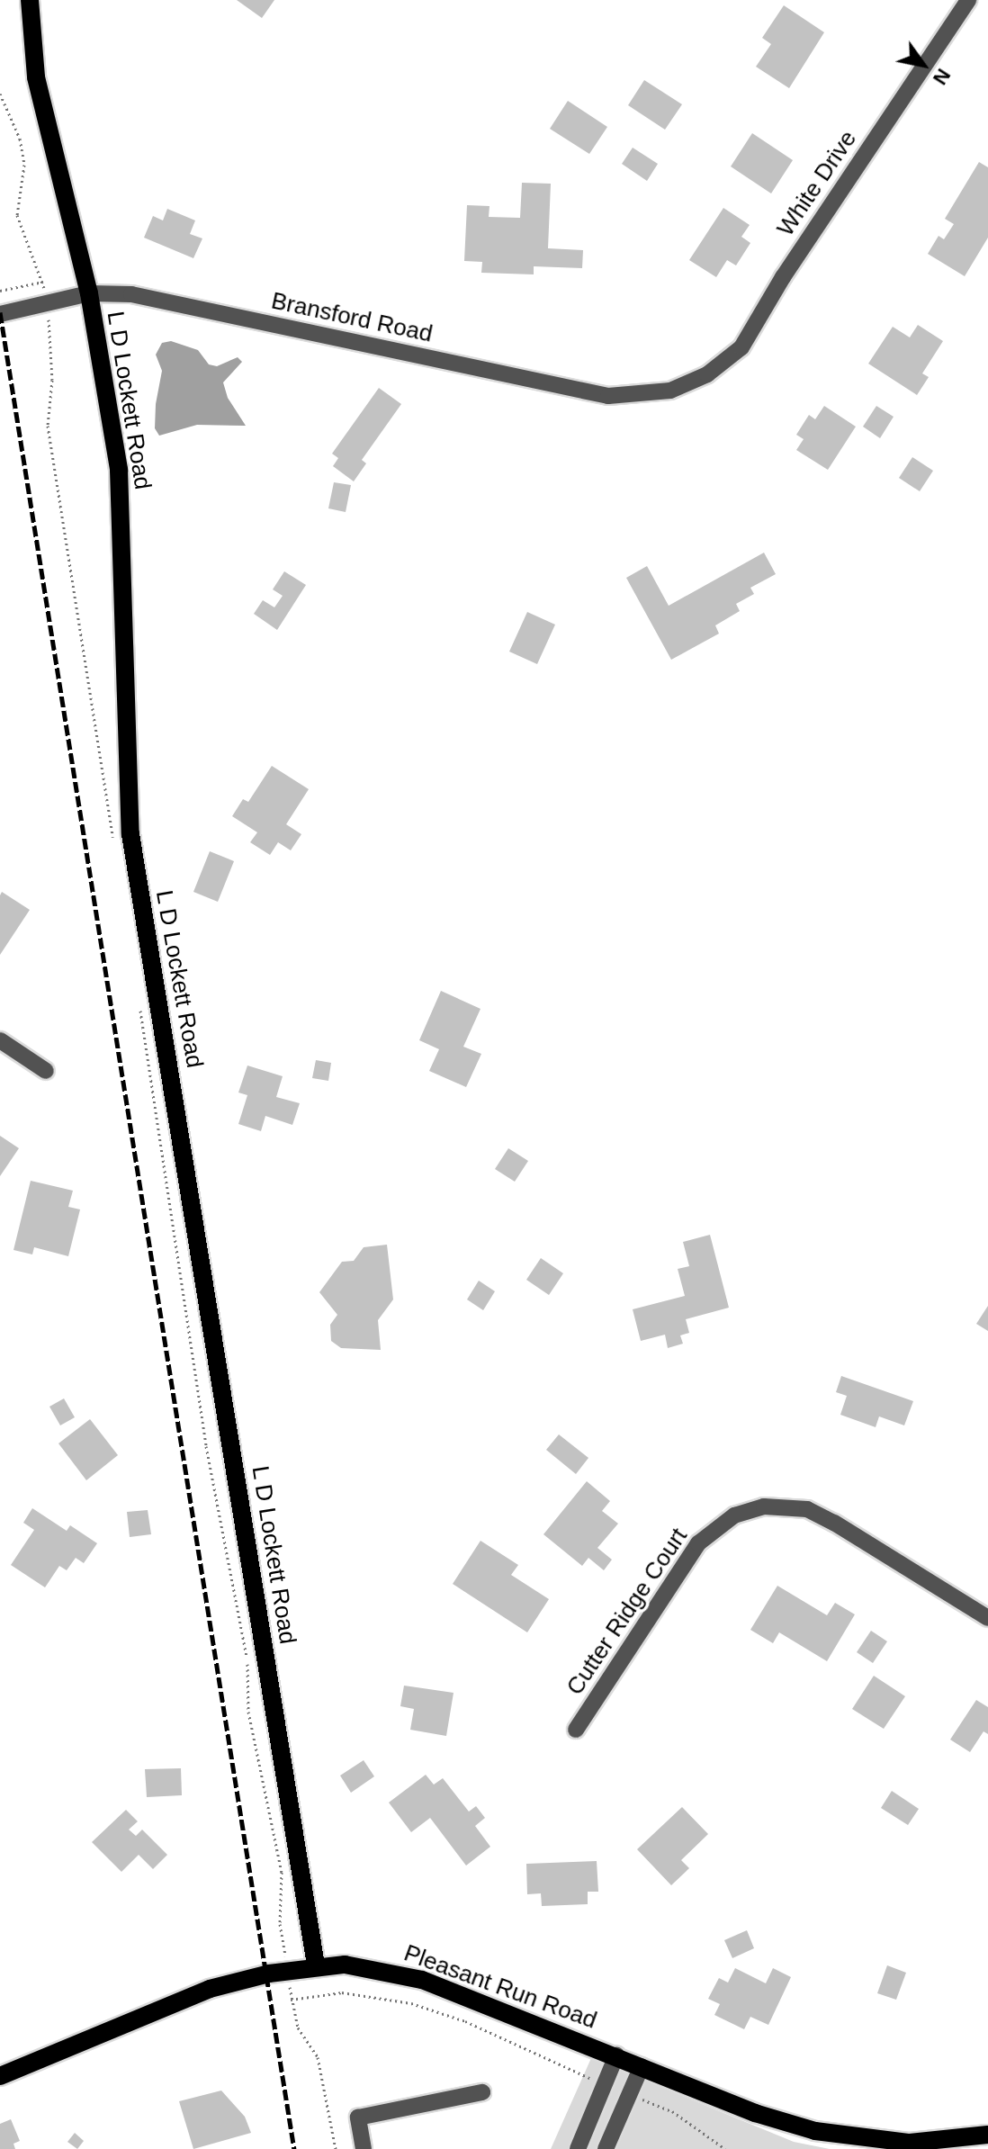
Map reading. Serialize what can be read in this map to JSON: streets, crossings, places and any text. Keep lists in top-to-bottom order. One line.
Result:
{"streets":{"main road":["L D Lockett Road","Pleasant Run Road"],"street":["White Drive","Bransford Road","Cutter Ridge Court"]},"crossings":[["White Drive","Bransford Road"],["Bransford Road","L D Lockett Road"],["L D Lockett Road","Pleasant Run Road"]],"north":"bottom right"}
